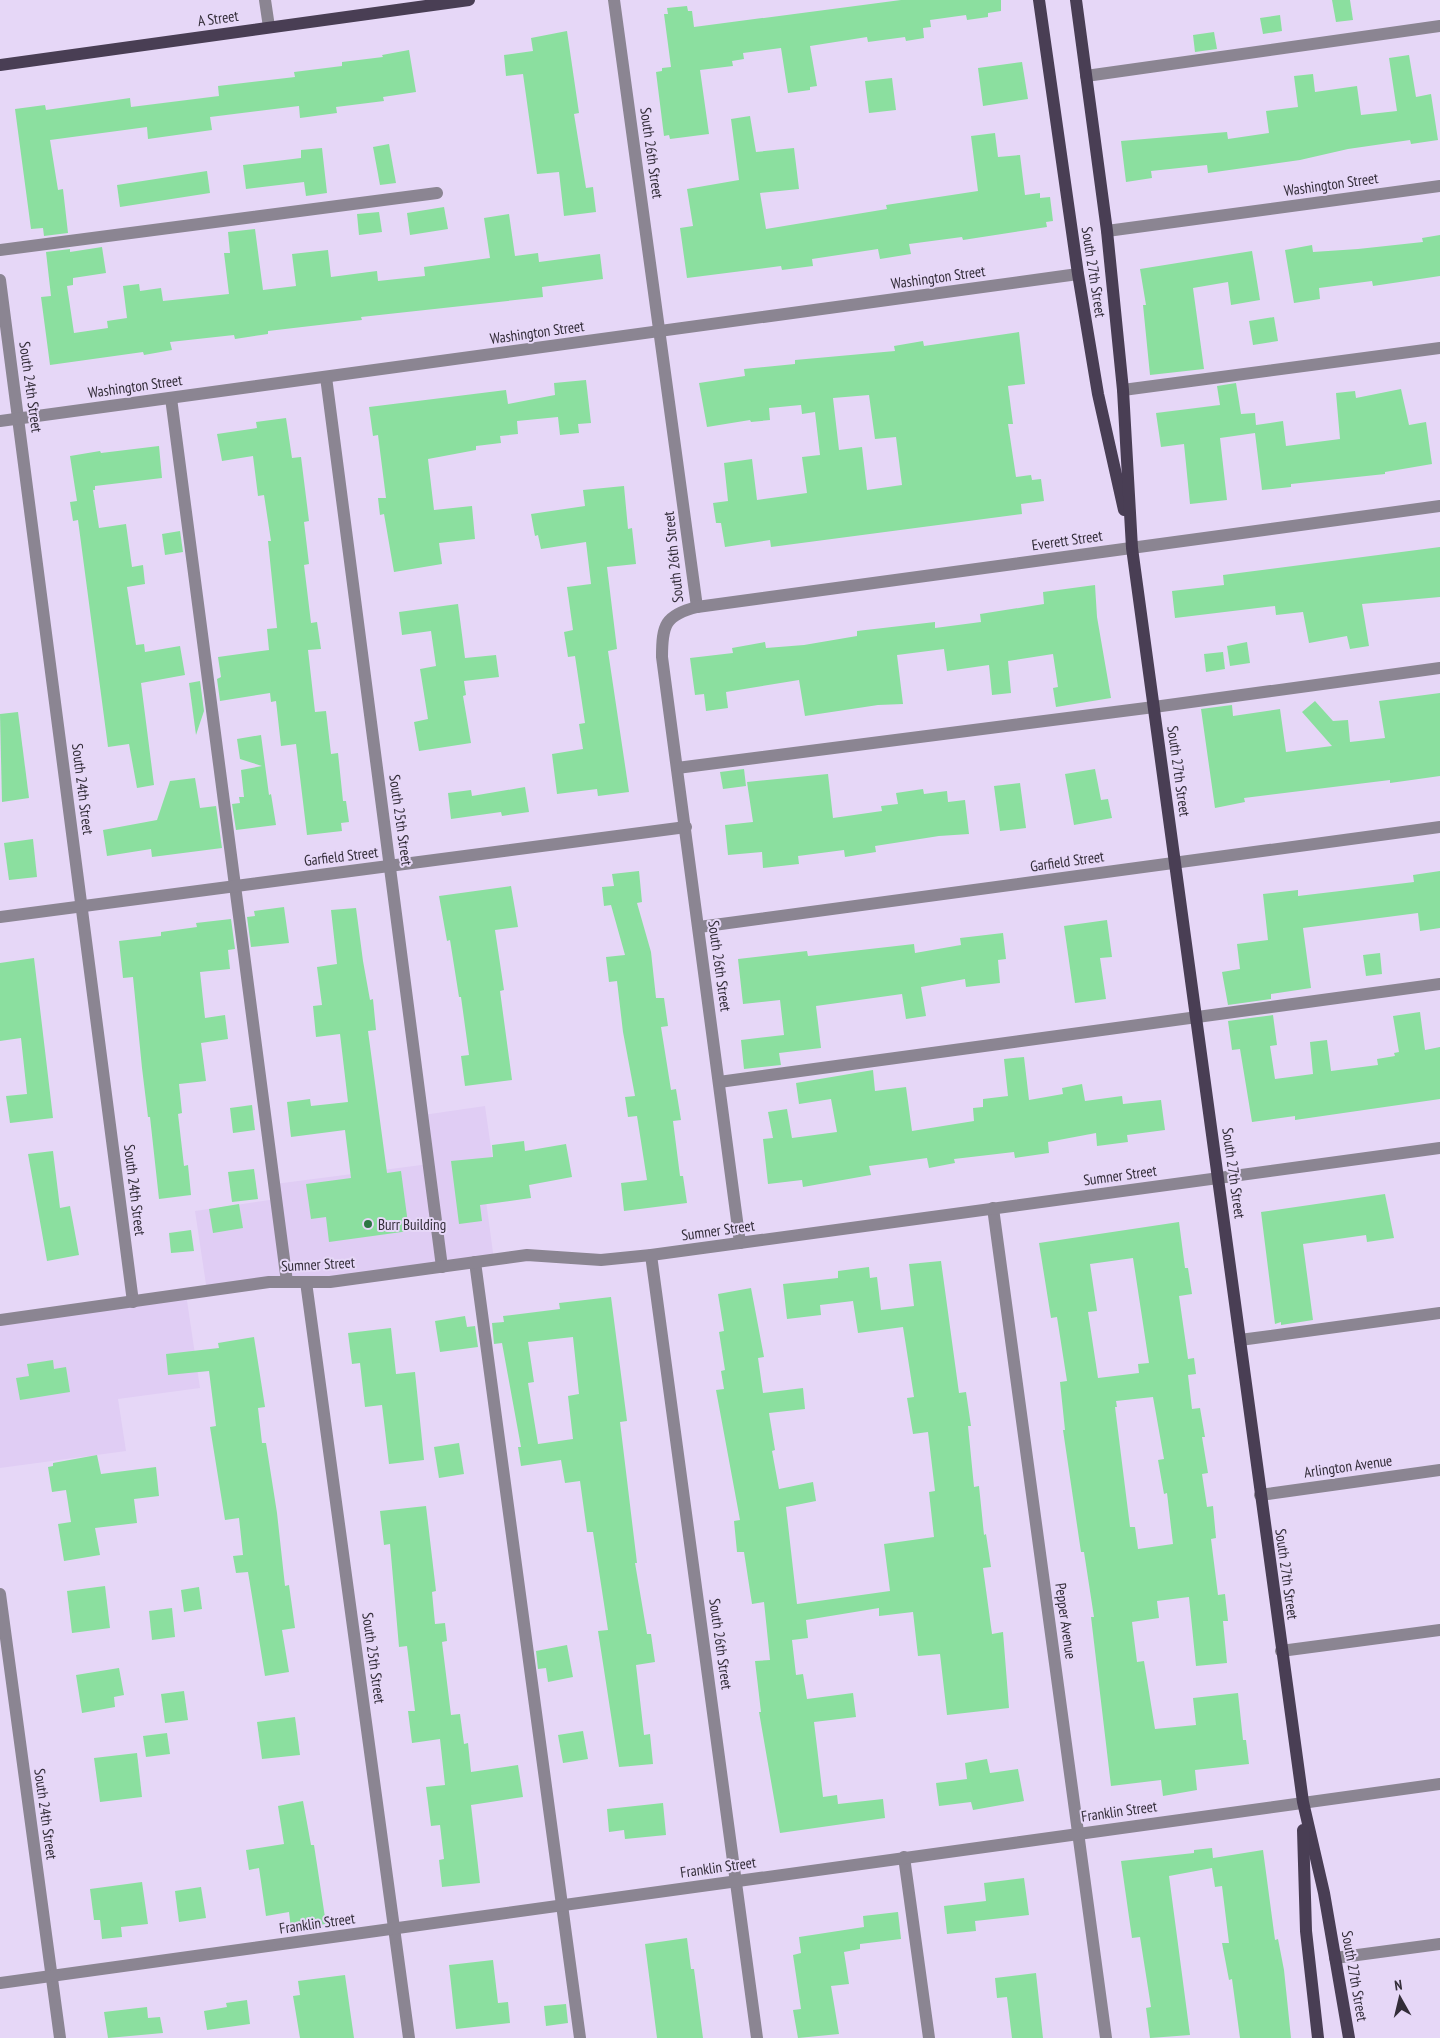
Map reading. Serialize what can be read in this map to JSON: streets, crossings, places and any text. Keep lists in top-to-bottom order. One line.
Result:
{"streets":{"main road":["A Street","South 27th Street"],"street":["South 26th Street","Washington Street","South 24th Street","Everett Street","South 25th Street","Garfield Street","Sumner Street","Arlington Avenue","Pepper Avenue","Franklin Street"]},"crossings":[["South 26th Street","Washington Street"],["South 26th Street","Everett Street"],["South 26th Street","Garfield Street"],["South 26th Street","Sumner Street"],["South 26th Street","Franklin Street"],["Washington Street","South 27th Street"],["Washington Street","South 24th Street"],["Washington Street","South 25th Street"],["South 27th Street","Everett Street"],["South 27th Street","Garfield Street"],["South 27th Street","Sumner Street"],["South 27th Street","Arlington Avenue"],["South 27th Street","Franklin Street"],["South 24th Street","Garfield Street"],["South 24th Street","Sumner Street"],["South 24th Street","Franklin Street"],["South 25th Street","Garfield Street"],["South 25th Street","Sumner Street"],["South 25th Street","Franklin Street"],["Sumner Street","Pepper Avenue"],["Pepper Avenue","Franklin Street"]],"places":["Burr Building"],"north":"top"}
